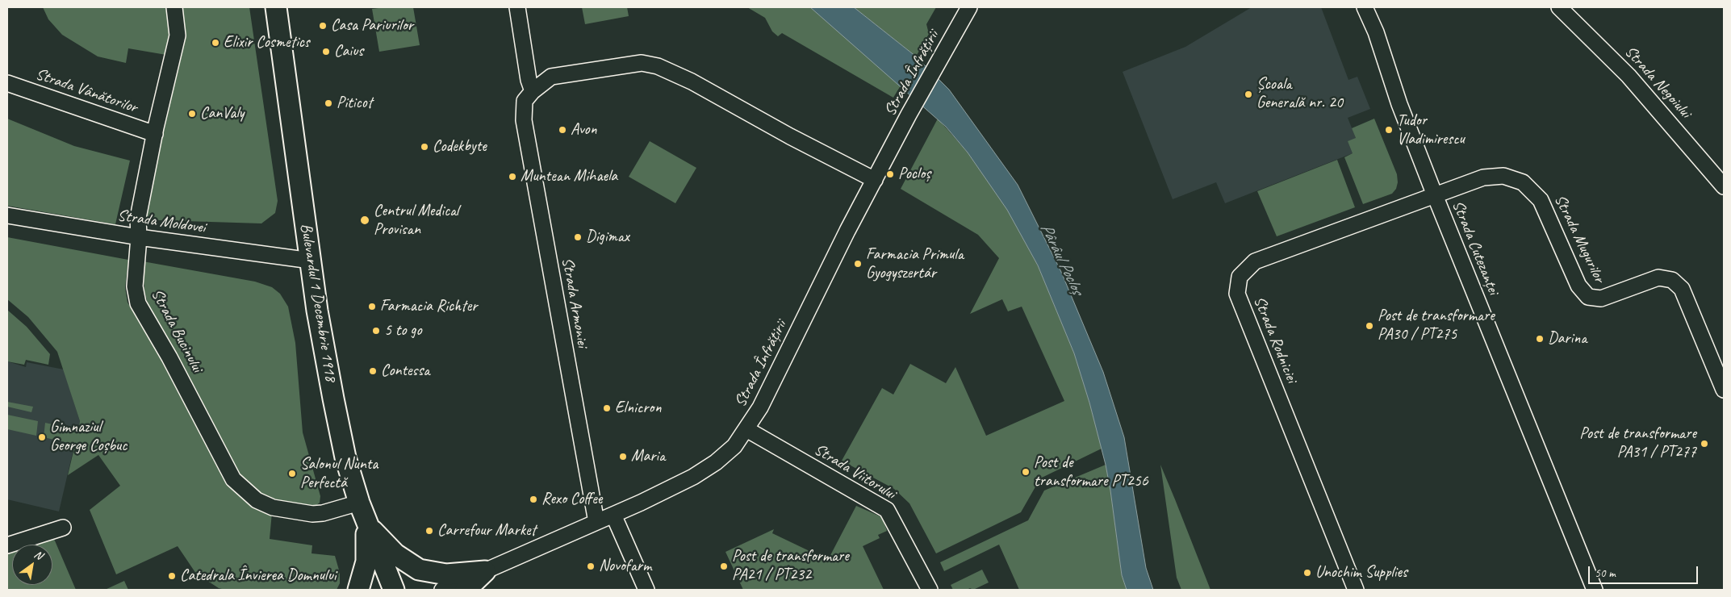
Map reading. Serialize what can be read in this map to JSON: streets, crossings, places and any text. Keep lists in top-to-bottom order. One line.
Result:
{"streets":{"main road":["Bulevardul 1 Decembrie 1918"],"street":["Strada Înfrățirii","Strada Negoiului","Strada Vânătorilor","Strada Moldovei","Strada Mugurilor","Strada Cutezanței","Strada Armoniei","Strada Bucinului","Strada Rodniciei","Strada Viitorului"]},"crossings":[["Strada Înfrățirii","Strada Armoniei"],["Strada Înfrățirii","Strada Viitorului"],["Strada Vânătorilor","Strada Bucinului"],["Strada Moldovei","Bulevardul 1 Decembrie 1918"],["Strada Moldovei","Strada Bucinului"],["Strada Mugurilor","Strada Cutezanței"],["Strada Mugurilor","Strada Rodniciei"],["Strada Cutezanței","Strada Rodniciei"],["Bulevardul 1 Decembrie 1918","Strada Bucinului"]],"water":["Pârâul Pocloș"],"places":["Casa Pariurilor","Elixir Cosmetics","Caius","Școala Generală nr. 20","Piticot","CanValy","Avon","Tudor Vladimirescu","Codekbyte","Pocloș","Muntean Mihaela","Centrul Medical Provisan","Digimax","Farmacia Primula Gyogyszertár","Farmacia Richter","Post de transformare PA30 / PT275","5 to go","Darina","Contessa","Elnicron","Gimnaziul George Coșbuc","Post de transformare PA31 / PT277","Maria","Post de transformare PT256","Salonul Nunta Perfectă","Rexo Coffee","Carrefour Market","Novofarm","Post de transformare PA21 / PT232","Unochim Supplies","Catedrala Învierea Domnului"],"scale_bar":"50 m","north":"top right"}
